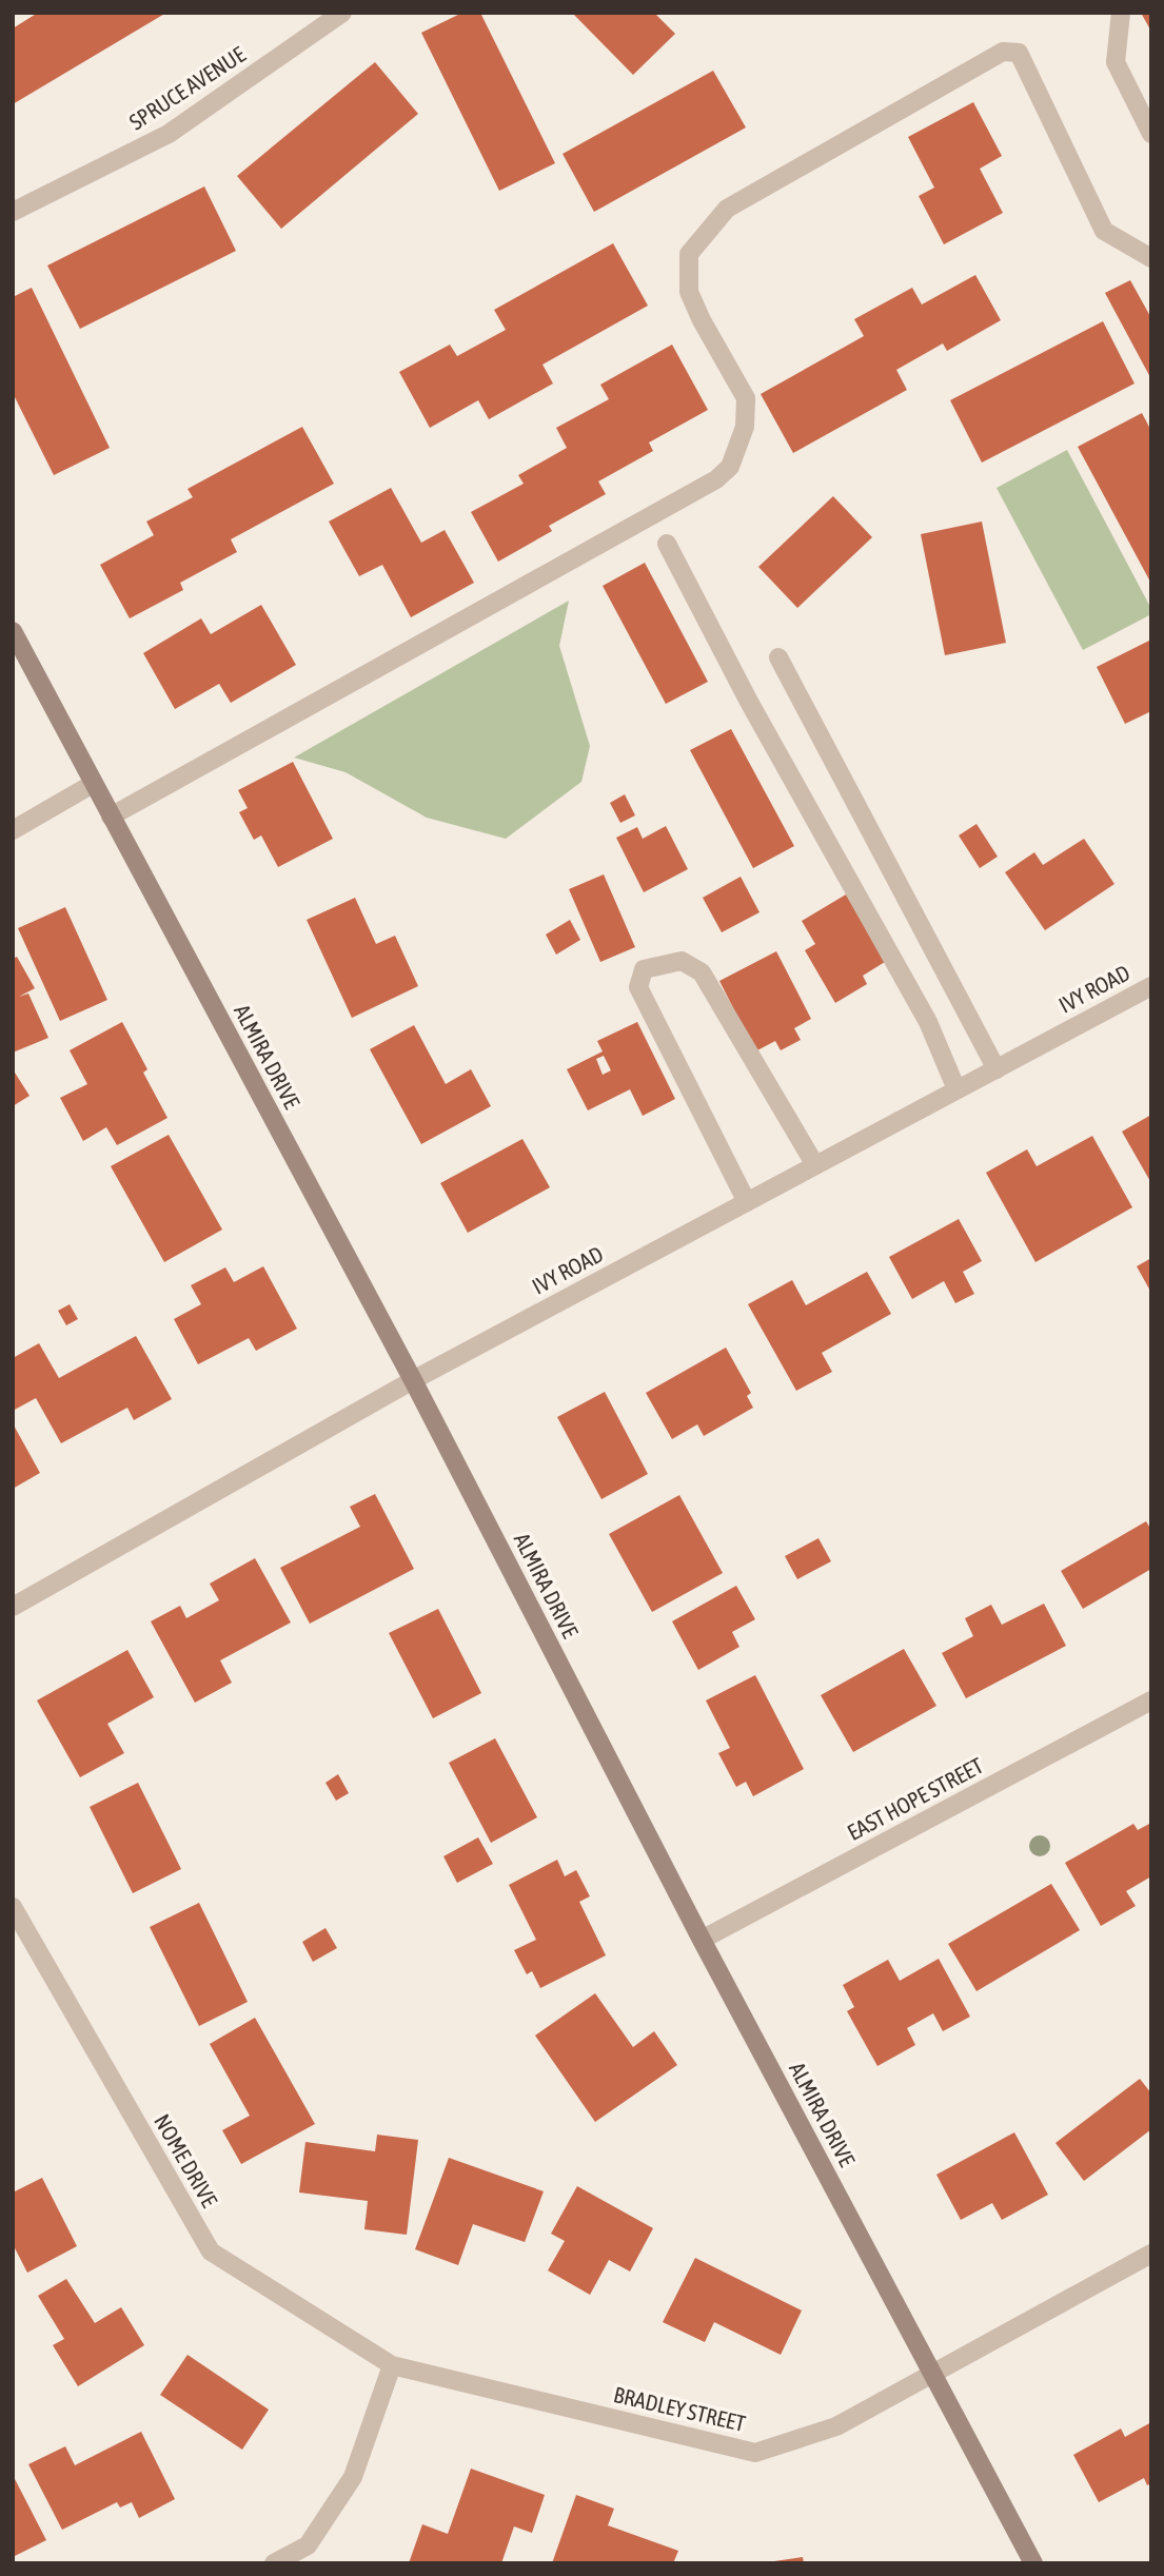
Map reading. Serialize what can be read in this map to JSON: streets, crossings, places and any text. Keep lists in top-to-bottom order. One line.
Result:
{"streets":{"street":["SPRUCE AVENUE","IVY ROAD","ALMIRA DRIVE","EAST HOPE STREET","NOME DRIVE","BRADLEY STREET"]},"crossings":[["IVY ROAD","ALMIRA DRIVE"],["ALMIRA DRIVE","EAST HOPE STREET"],["ALMIRA DRIVE","BRADLEY STREET"],["NOME DRIVE","BRADLEY STREET"]]}
